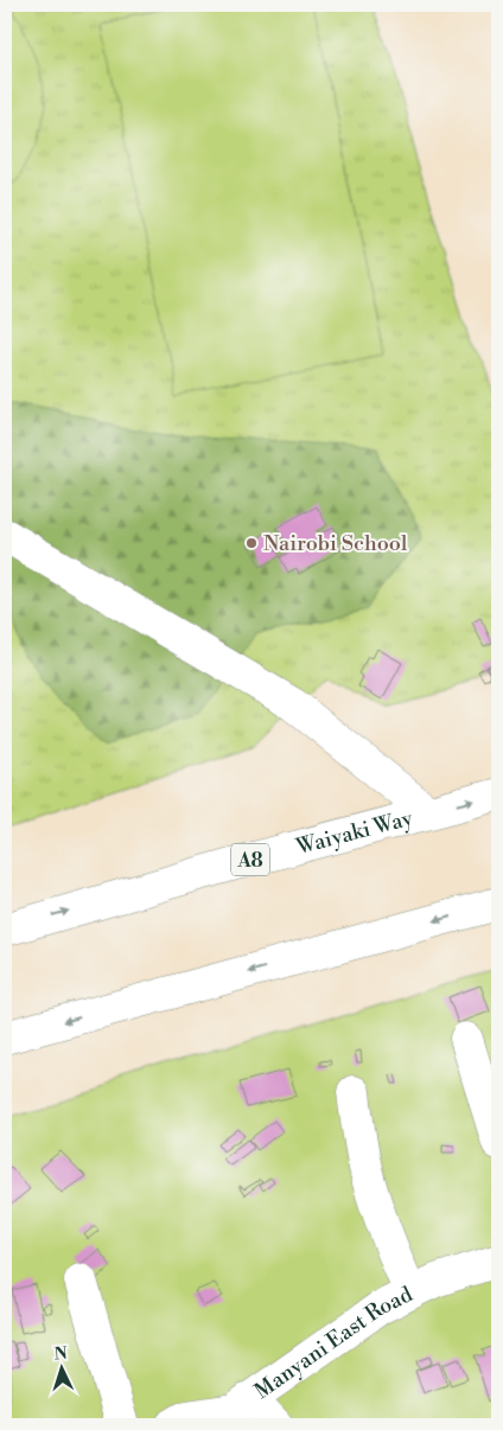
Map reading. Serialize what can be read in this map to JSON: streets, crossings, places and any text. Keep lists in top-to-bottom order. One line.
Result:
{"streets":{"main road":["Waiyaki Way","A8","Manyani East Road"]},"places":["Nairobi School"],"north":"top"}
